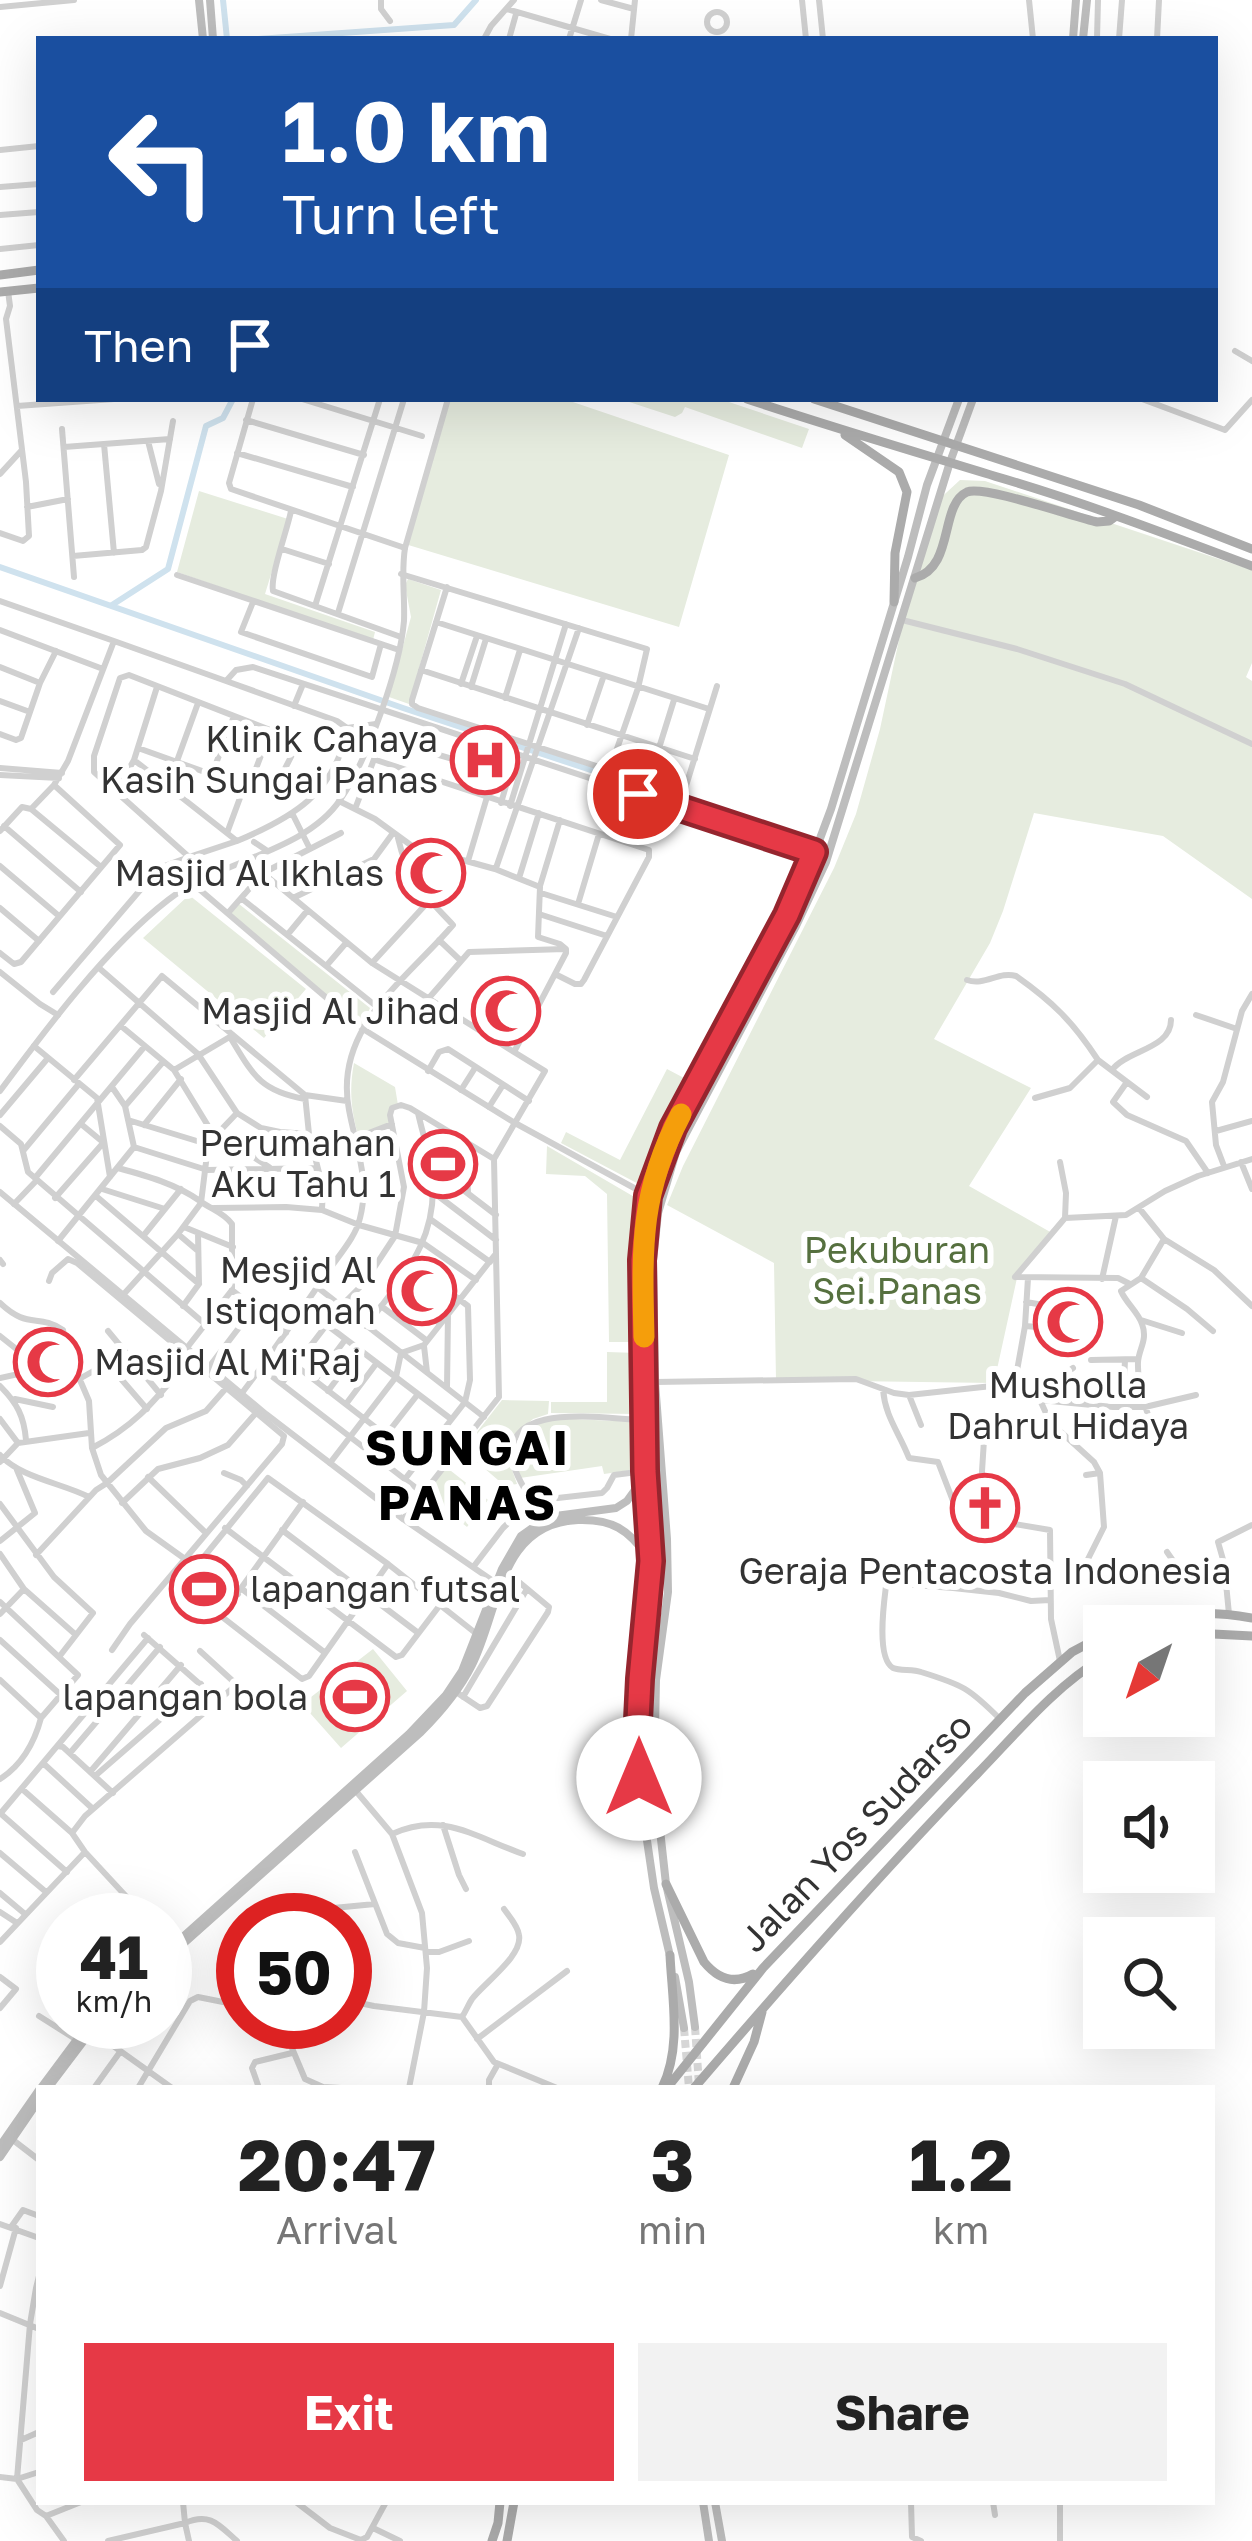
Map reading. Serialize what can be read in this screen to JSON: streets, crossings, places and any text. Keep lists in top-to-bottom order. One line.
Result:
{"streets":{"main road":["Jalan Yos Sudarso"]},"districts":["SUNGAI PANAS"],"parks":["Pekuburan Sei.Panas"],"places":{"hospital":["Klinik Cahaya Kasih Sungai Panas"],"mosque":["Masjid Al Ikhlas","Masjid Al Jihad","Mesjid Al Istiqomah","Musholla Dahrul Hidaya","Masjid Al Mi'Raj"],"sports":["Perumahan Aku Tahu 1","lapangan futsal","lapangan bola"],"church":["Geraja Pentacosta Indonesia"]},"north":"bottom left","page":{"turn":["1.0 km","Turn left"],"then":"Then","speed":"41 km/h","limit":"50","eta":["20:47","Arrival","3","min","1.2","km"],"buttons":["Exit","Share"]}}
